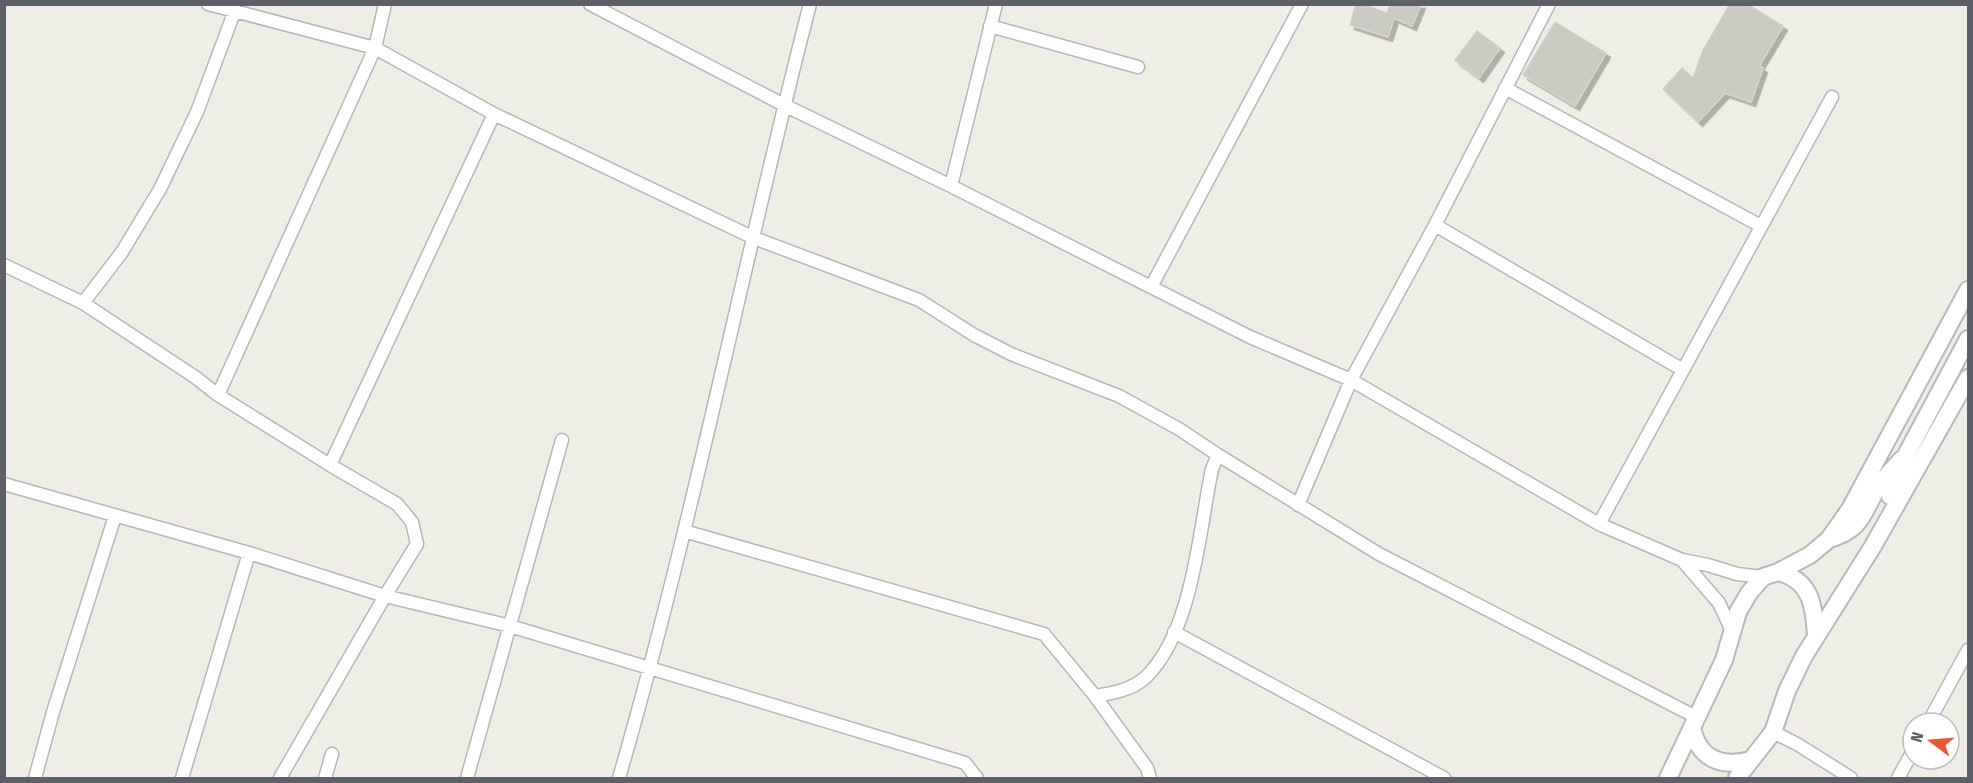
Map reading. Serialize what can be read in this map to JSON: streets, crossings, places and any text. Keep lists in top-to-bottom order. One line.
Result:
{"north":"left"}
